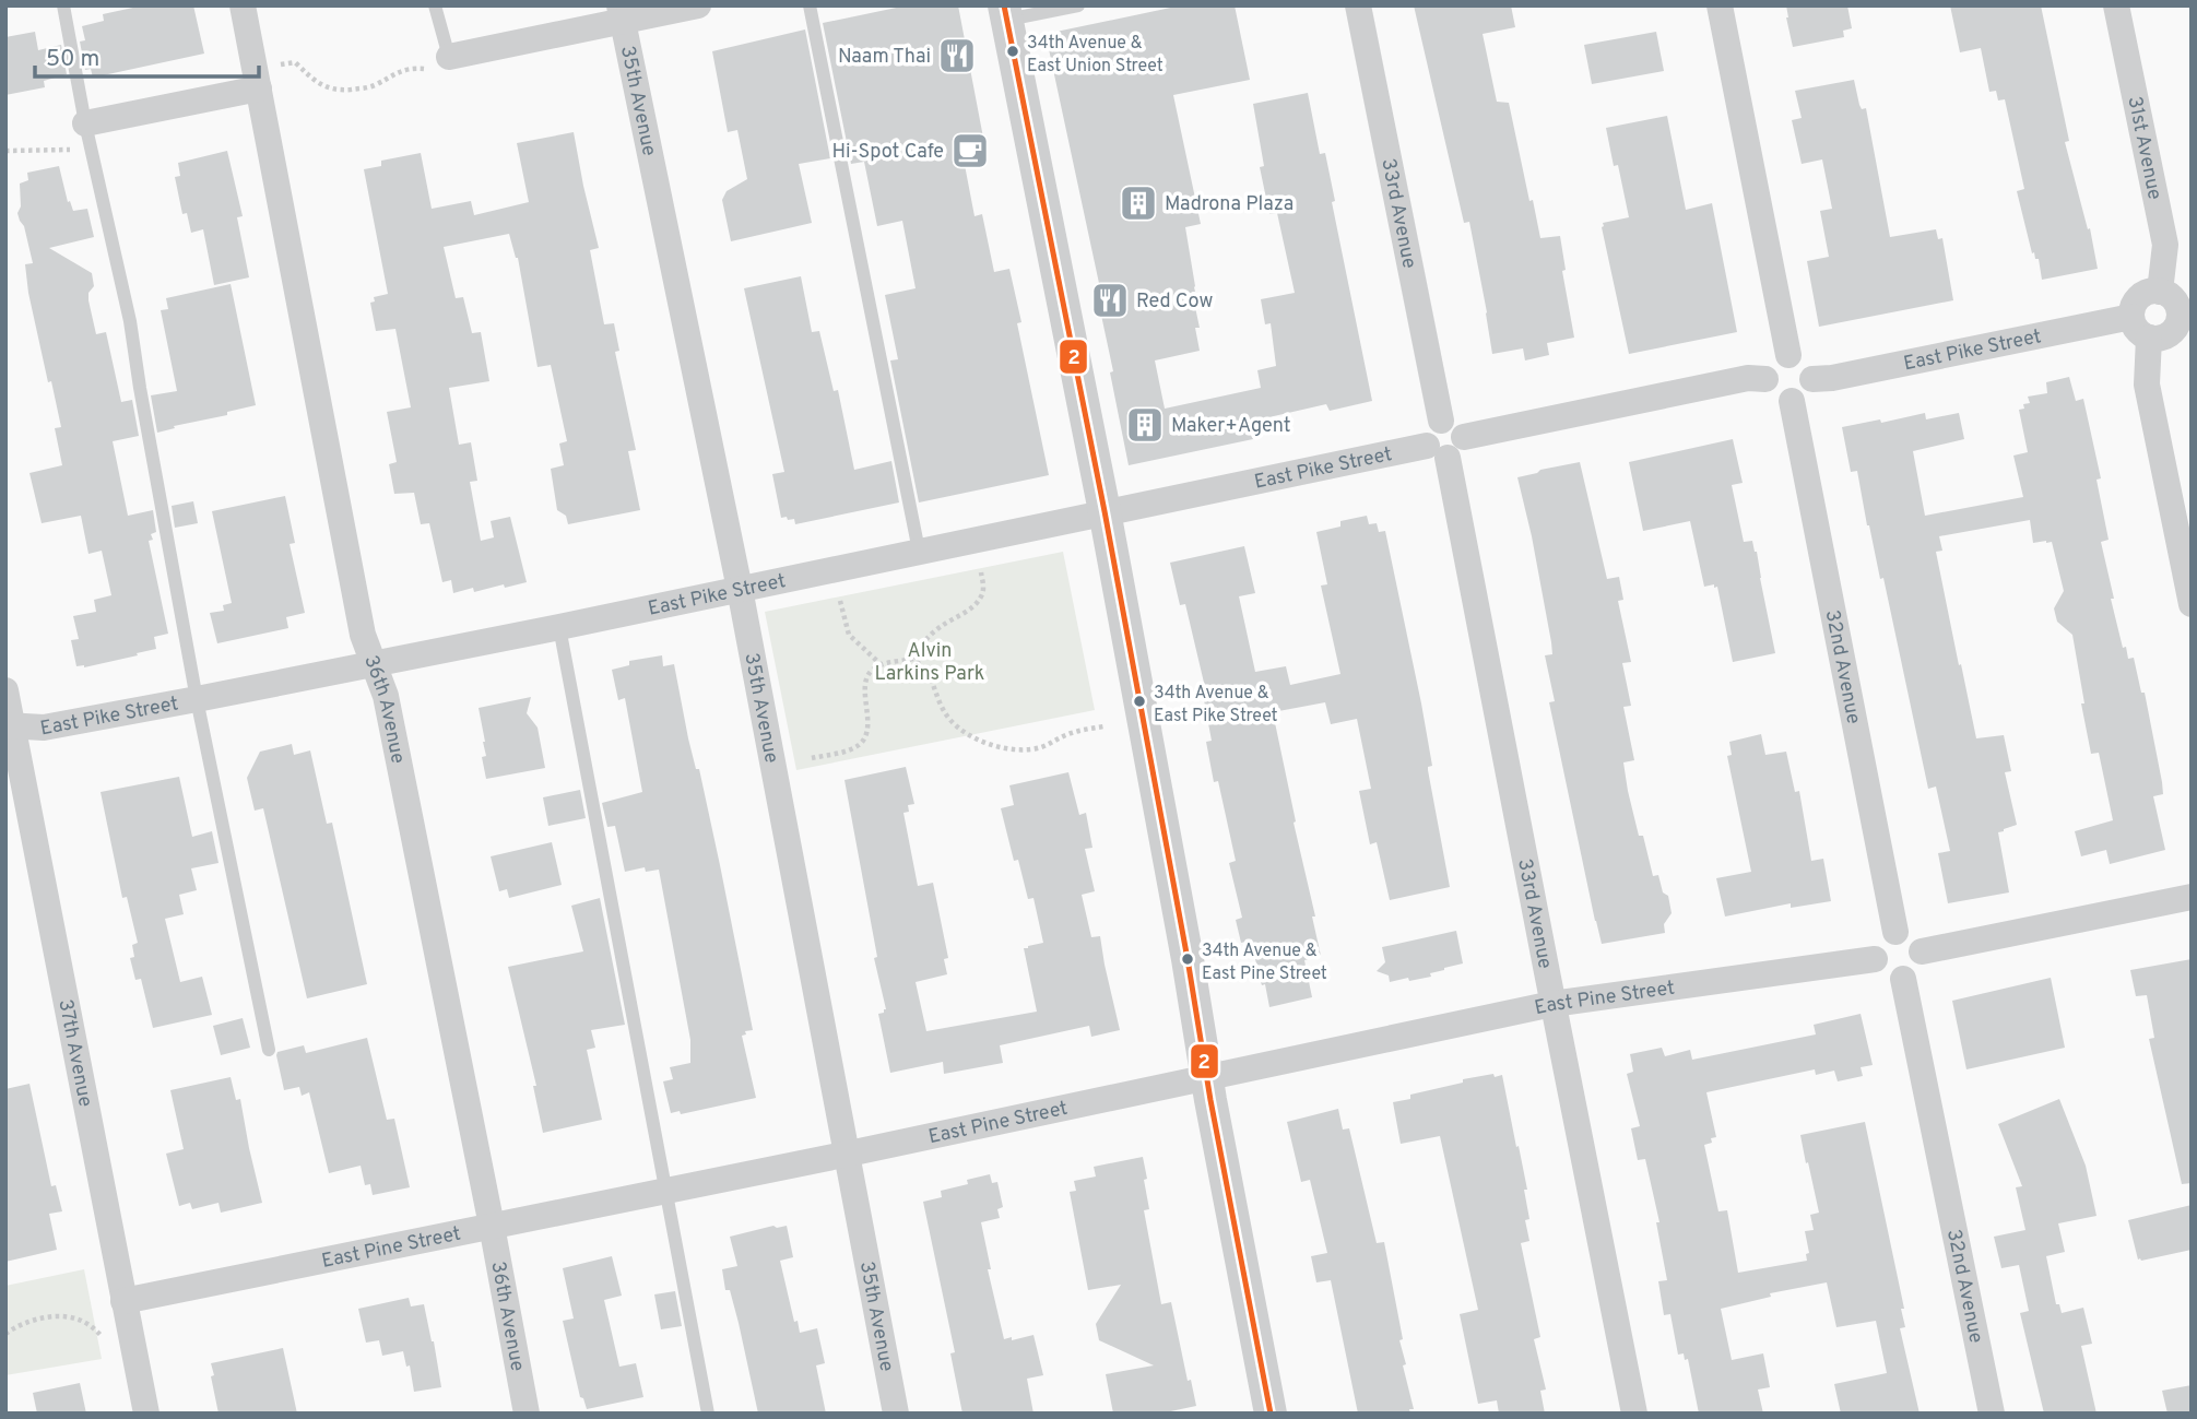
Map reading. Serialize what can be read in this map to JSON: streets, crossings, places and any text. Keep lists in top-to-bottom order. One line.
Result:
{"streets":{"street":["35th Avenue","31st Avenue","33rd Avenue","East Pike Street","32nd Avenue","36th Avenue","East Pine Street","37th Avenue"]},"crossings":[["35th Avenue","East Pike Street"],["35th Avenue","East Pine Street"],["31st Avenue","East Pike Street"],["33rd Avenue","East Pike Street"],["33rd Avenue","East Pine Street"],["East Pike Street","32nd Avenue"],["East Pike Street","36th Avenue"],["East Pike Street","37th Avenue"],["32nd Avenue","East Pine Street"],["36th Avenue","East Pine Street"],["East Pine Street","37th Avenue"]],"parks":["Alvin Larkins Park"],"places":{"other":["34th Avenue & East Union Street","34th Avenue & East Pike Street","34th Avenue & East Pine Street"],"restaurant":["Naam Thai","Red Cow"],"cafe":["Hi-Spot Cafe"],"building":["Madrona Plaza","Maker+Agent"]},"lines":["transit line 2"],"scale_bar":"50 m"}
